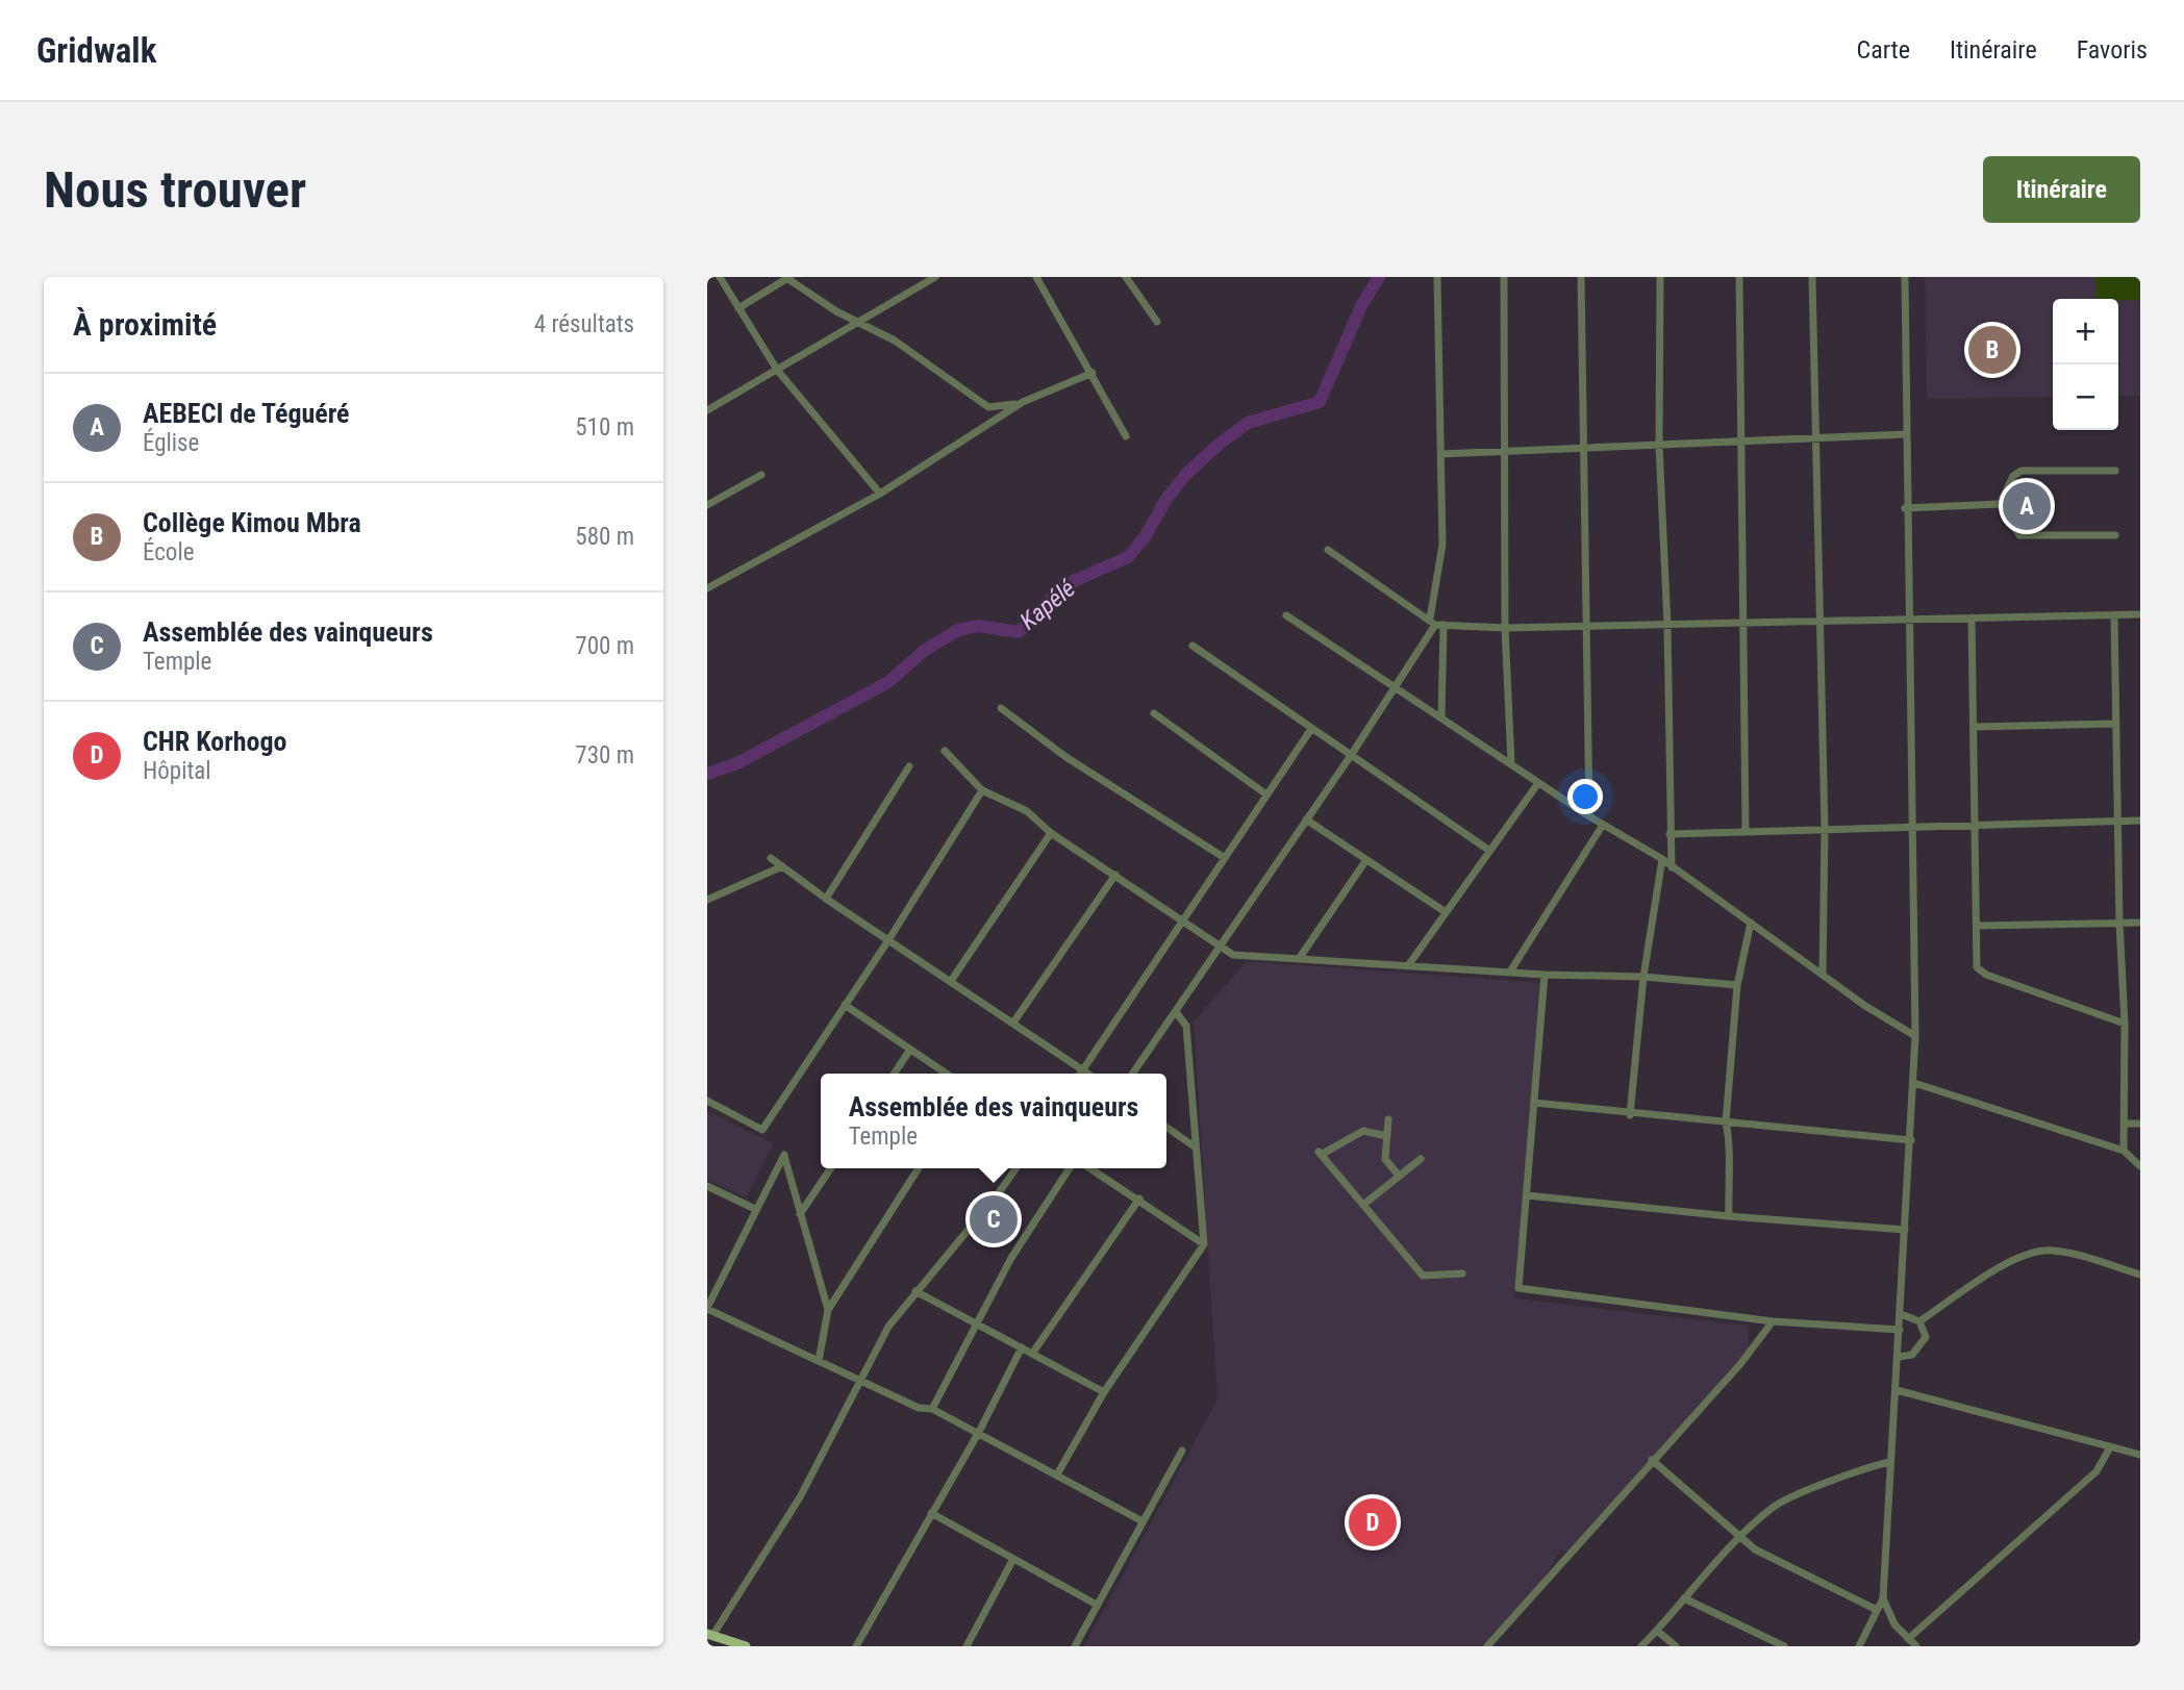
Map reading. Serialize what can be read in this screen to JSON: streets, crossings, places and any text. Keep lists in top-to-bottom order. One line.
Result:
{"water":["Kapélé"],"page":{"header":"Gridwalk","nav":["Carte","Itinéraire","Favoris"],"buttons":"Itinéraire","title":"Nous trouver","heading":["À proximité","4 résultats"],"map_buttons":["+","−"],"pins":["B","A","C","D"],"list":[{"mark":"A","name":"AEBECI de Téguéré","note":"Église","value":"510 m"},{"mark":"B","name":"Collège Kimou Mbra","note":"École","value":"580 m"},{"mark":"C","name":"Assemblée des vainqueurs","note":"Temple","value":"700 m"},{"mark":"D","name":"CHR Korhogo","note":"Hôpital","value":"730 m"}],"popup":["Assemblée des vainqueurs","Temple"]}}
